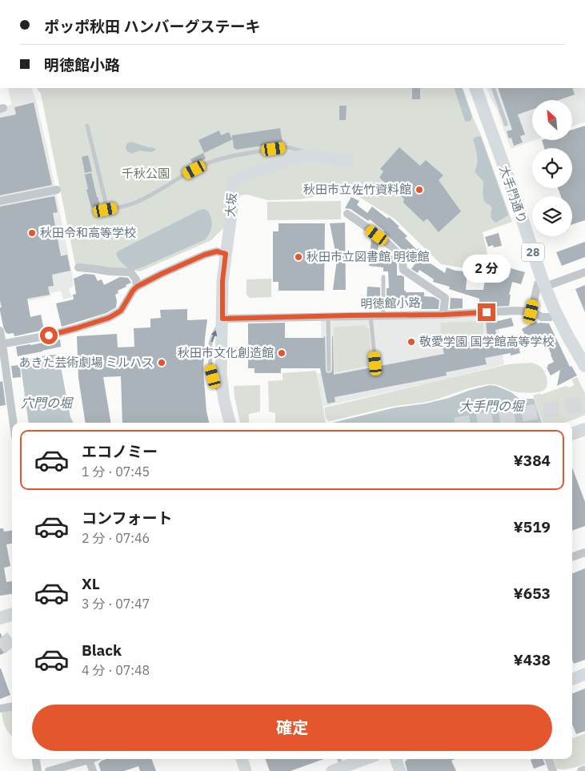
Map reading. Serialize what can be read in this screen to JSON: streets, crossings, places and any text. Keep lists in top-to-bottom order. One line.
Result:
{"streets":{"main road":["大手門通り","28"],"street":["大坂","明徳館小路"]},"crossings":[["大手門通り","明徳館小路"]],"water":["穴門の堀","大手門の堀"],"parks":["千秋公園"],"places":["秋田市立佐竹資料館","秋田令和高等学校","秋田市立図書館 明徳館","敬愛学園 国学館高等学校","秋田市文化創造館","あきた芸術劇場 ミルハス"],"north":"top left","page":{"banner":["ポッポ秋田 ハンバーグステーキ","明徳館小路"],"bubble":"2 分","list":[{"name":"エコノミー","note":"1 分 · 07:45","value":"¥384"},{"name":"コンフォート","note":"2 分 · 07:46","value":"¥519"},{"name":"XL","note":"3 分 · 07:47","value":"¥653"},{"name":"Black","note":"4 分 · 07:48","value":"¥438"}],"buttons":"確定"}}
